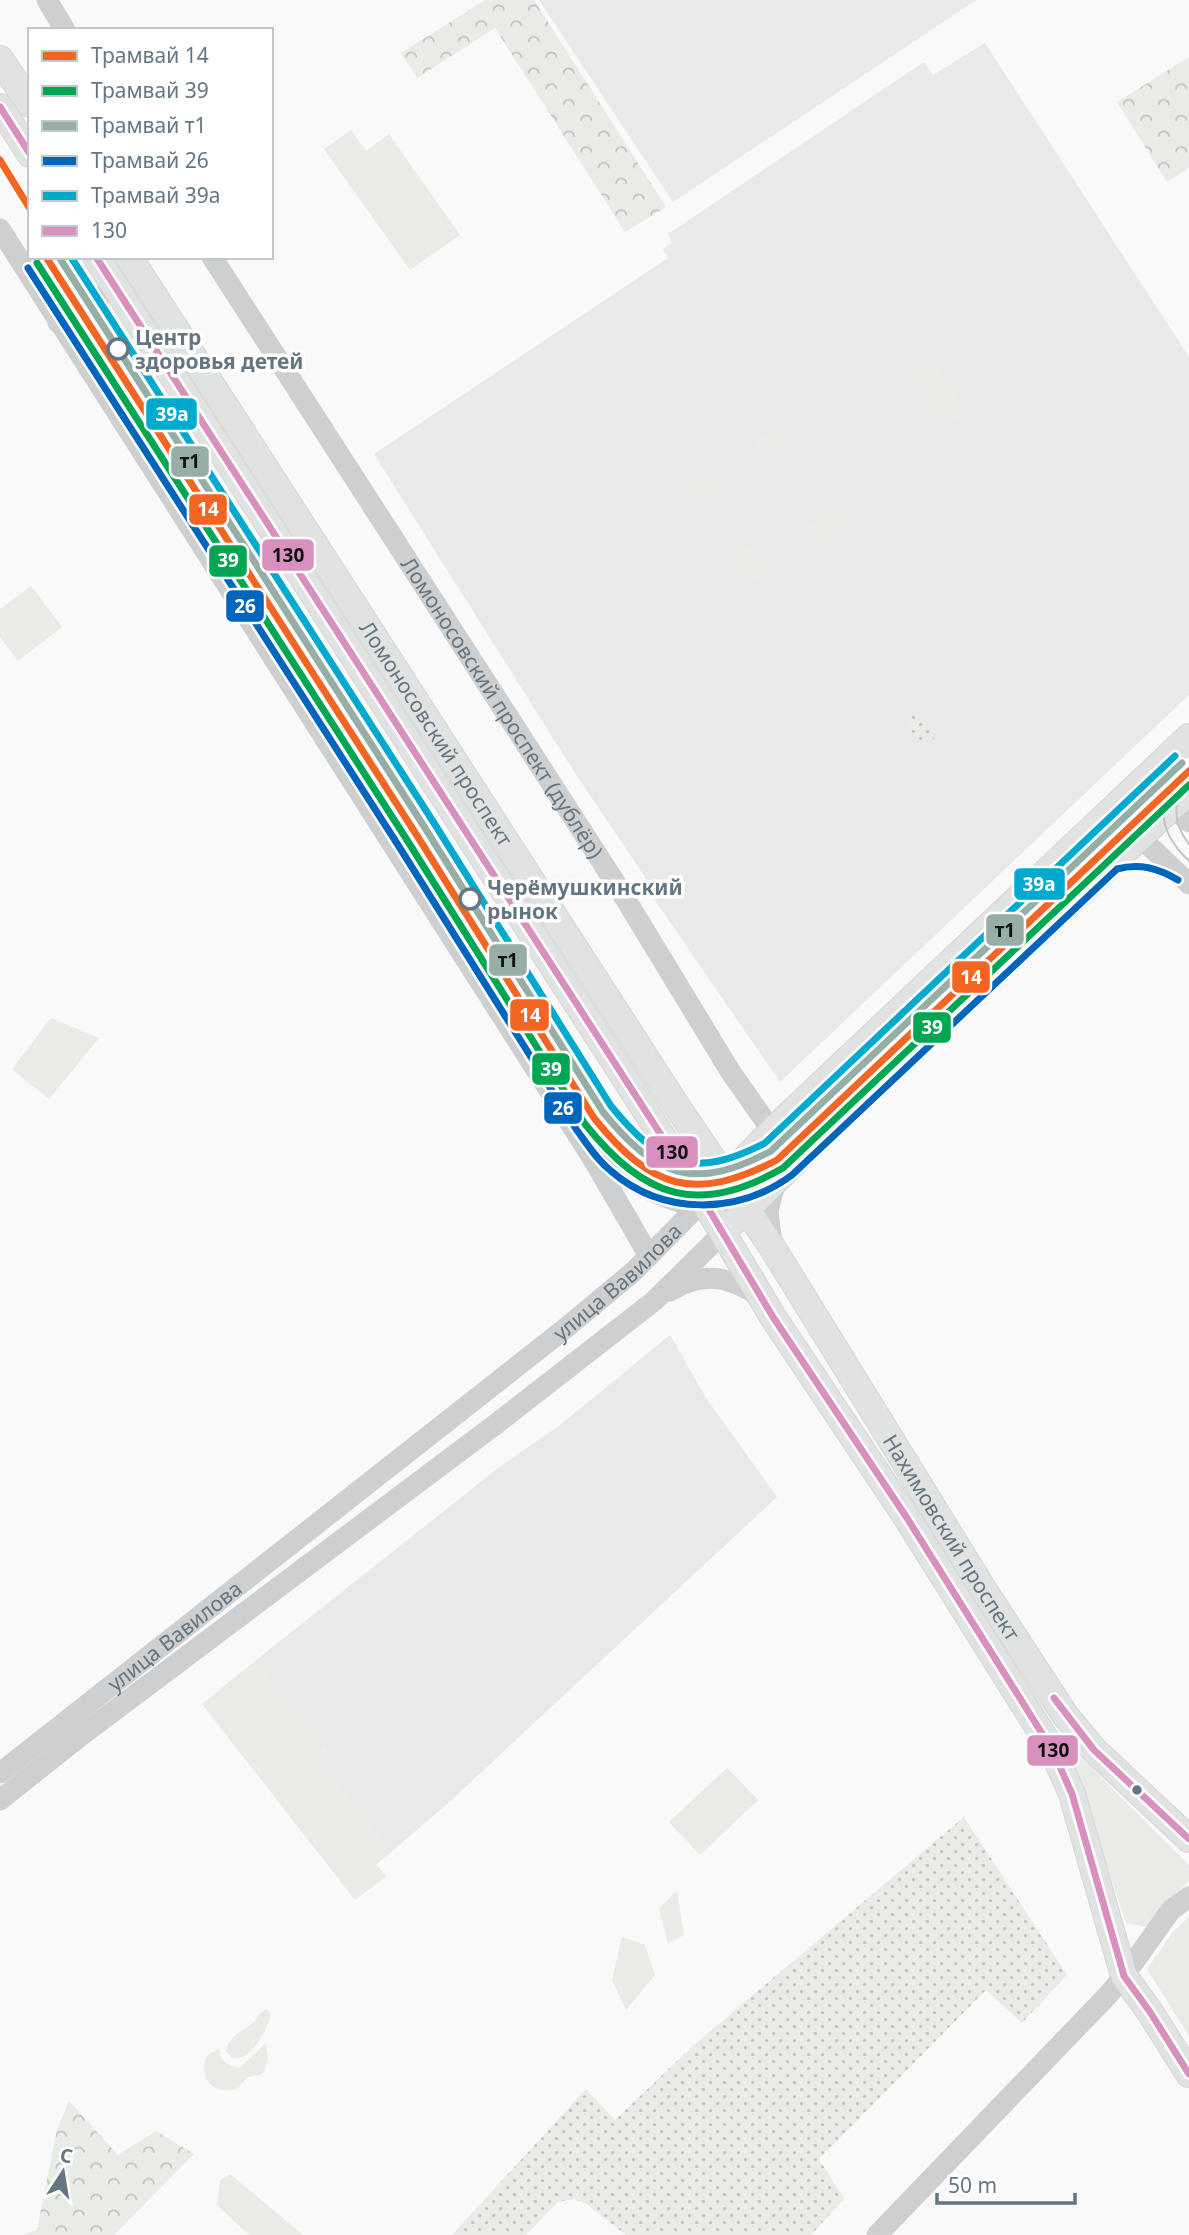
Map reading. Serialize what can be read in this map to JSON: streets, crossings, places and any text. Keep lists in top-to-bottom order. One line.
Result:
{"streets":{"main road":["Ломоносовский проспект","улица Вавилова","Нахимовский проспект"],"street":["Ломоносовский проспект (дублёр)"]},"crossings":[["Ломоносовский проспект (дублёр)","улица Вавилова"],["Ломоносовский проспект (дублёр)","Нахимовский проспект"],["Ломоносовский проспект","улица Вавилова"],["Ломоносовский проспект","Нахимовский проспект"],["улица Вавилова","Нахимовский проспект"]],"places":["Центр здоровья детей","Черёмушкинский рынок"],"lines":["transit line 130","tram line 14","tram line т1","tram line 39а","tram line 39","tram line 26"],"legend":["Трамвай 14","Трамвай 39","Трамвай т1","Трамвай 26","Трамвай 39а","130"],"scale_bar":"50 m","north":"top"}
